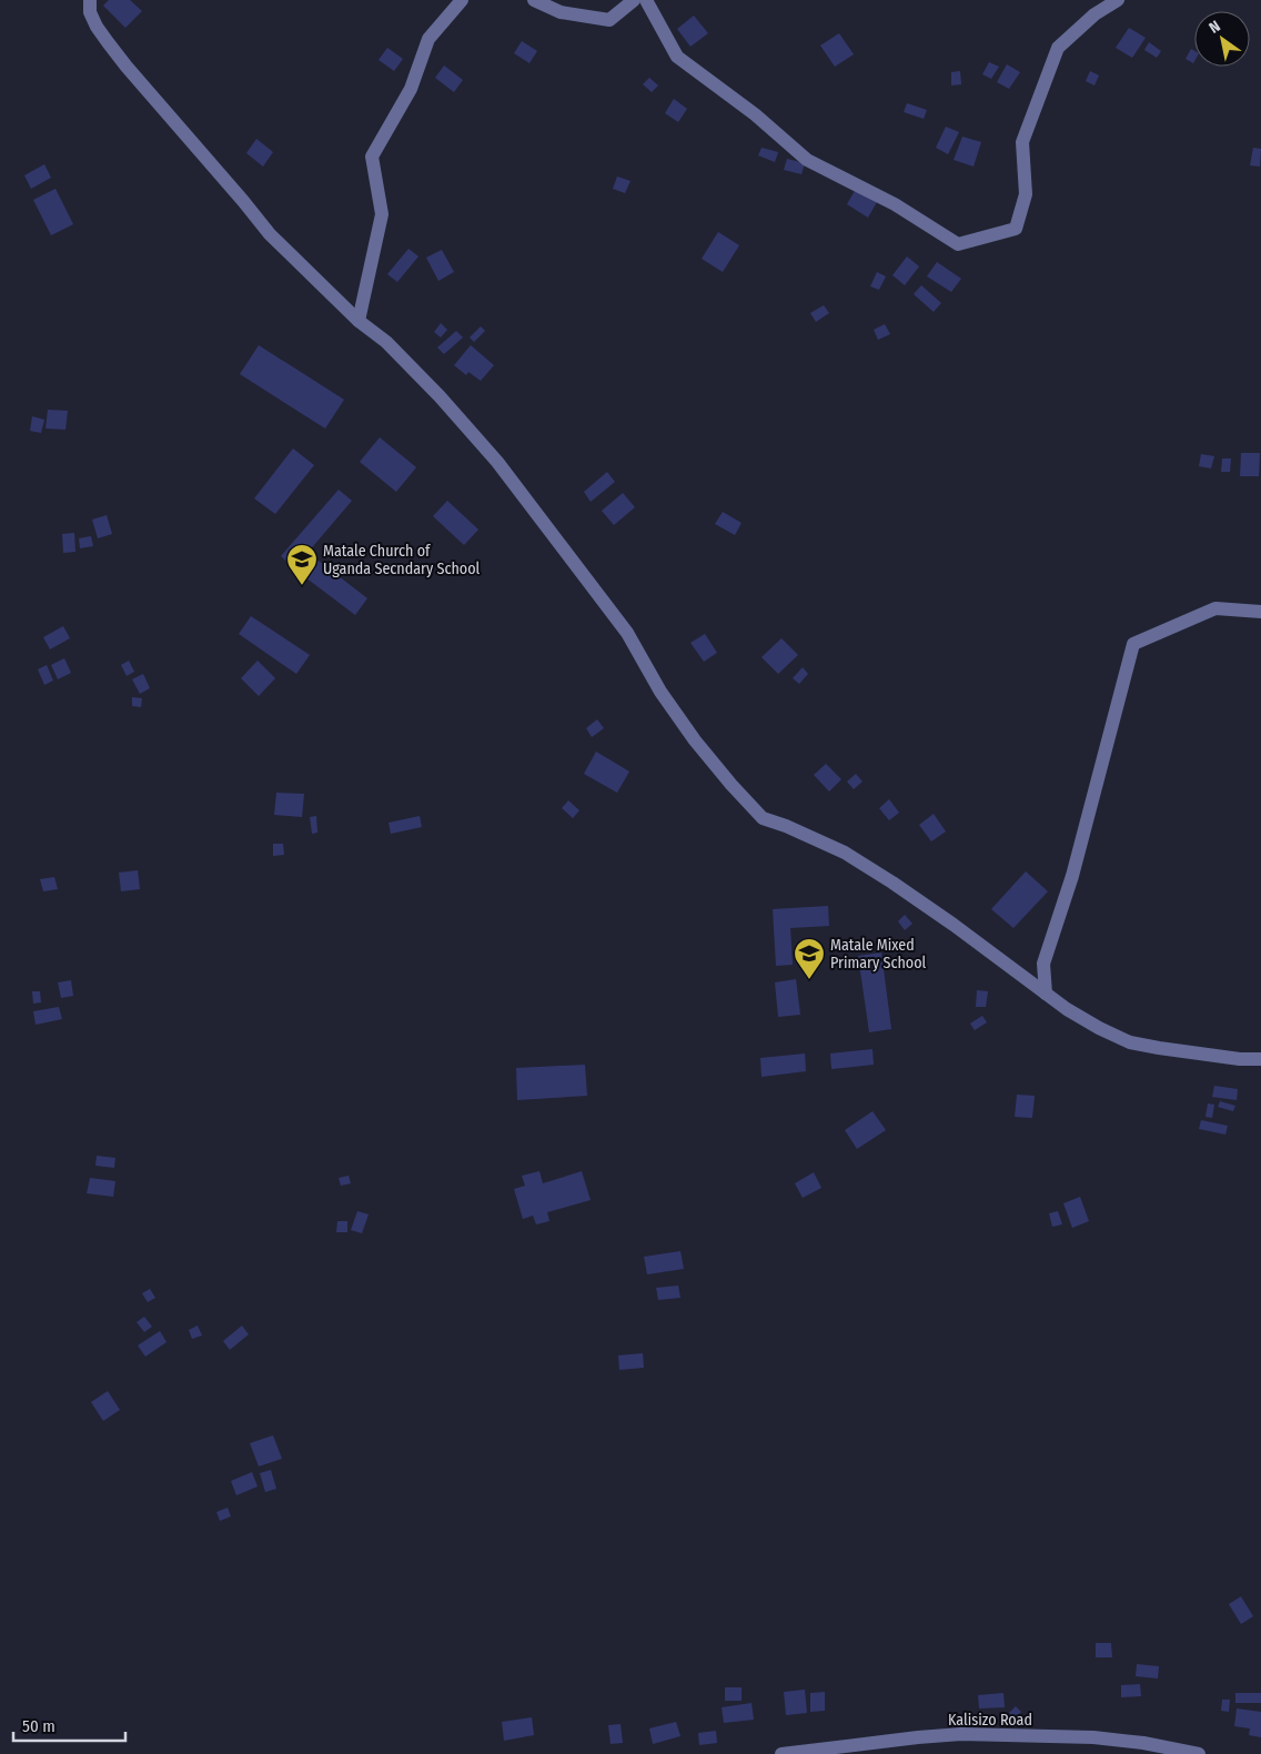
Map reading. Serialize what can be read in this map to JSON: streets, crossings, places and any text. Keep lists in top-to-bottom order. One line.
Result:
{"streets":{"street":["Kalisizo Road"]},"places":{"school or university":["Matale Church of Uganda Secndary School","Matale Mixed Primary School"]},"scale_bar":"50 m","north":"top left"}
